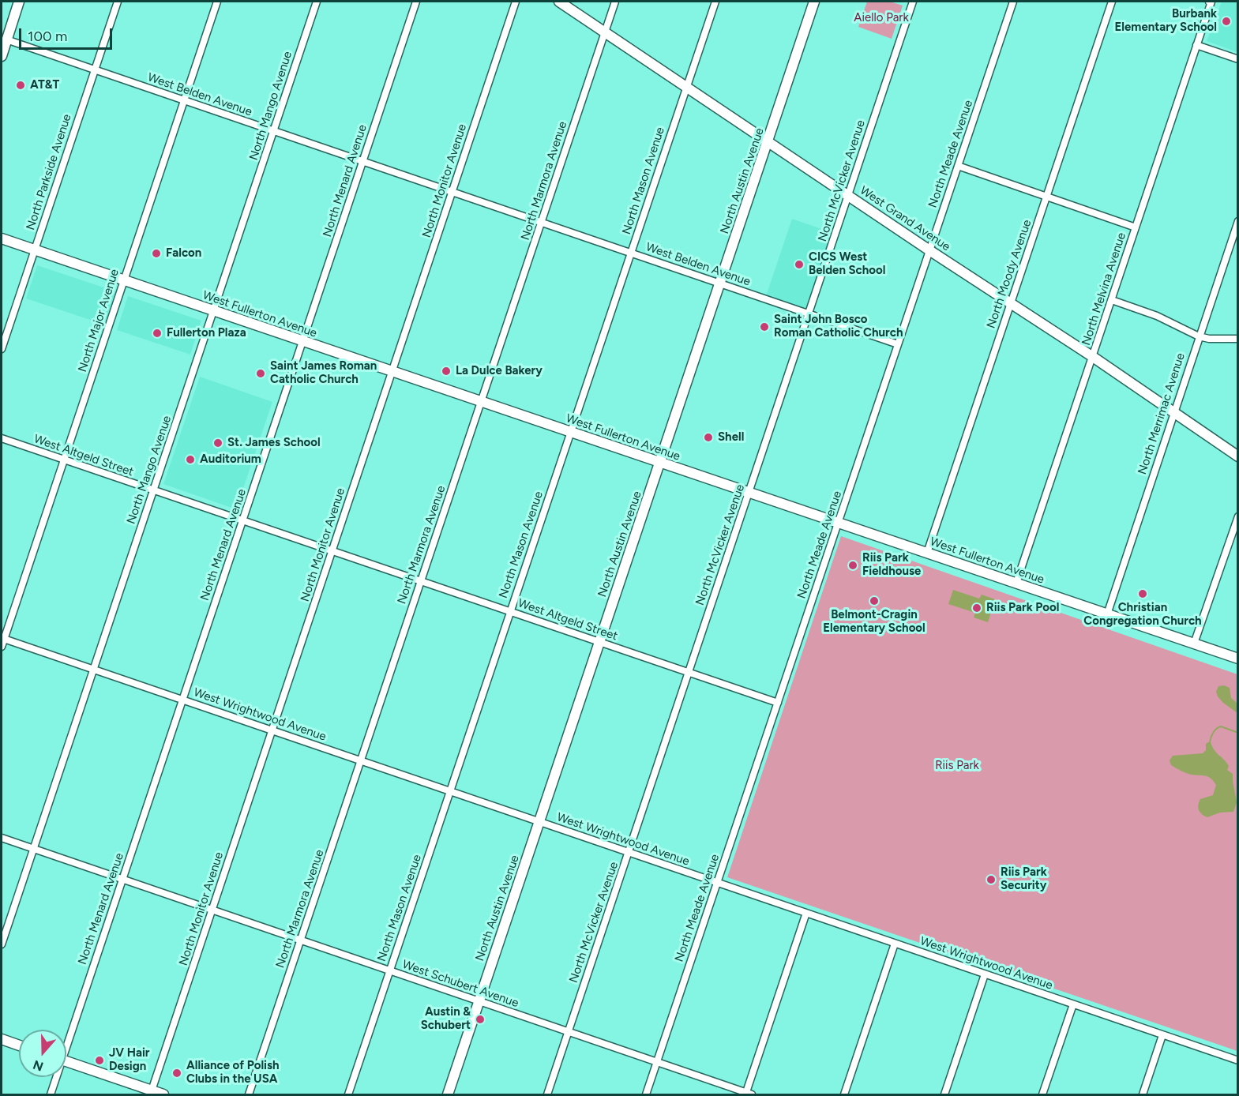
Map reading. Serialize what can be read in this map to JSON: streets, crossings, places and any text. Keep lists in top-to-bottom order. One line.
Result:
{"streets":{"main road":["North Austin Avenue","West Grand Avenue","West Fullerton Avenue"],"street":["West Belden Avenue","North Mango Avenue","North Meade Avenue","North Parkside Avenue","North Menard Avenue","North Monitor Avenue","North Marmora Avenue","North Mason Avenue","North McVicker Avenue","North Moody Avenue","North Melvina Avenue","North Major Avenue","North Merrimac Avenue","West Altgeld Street","West Wrightwood Avenue","West Schubert Avenue"]},"crossings":[["West Belden Avenue","North Mango Avenue"],["West Belden Avenue","North Meade Avenue"],["West Belden Avenue","North Parkside Avenue"],["West Belden Avenue","North Menard Avenue"],["West Belden Avenue","North Monitor Avenue"],["West Belden Avenue","North Marmora Avenue"],["West Belden Avenue","North Mason Avenue"],["West Belden Avenue","North Austin Avenue"],["West Belden Avenue","North McVicker Avenue"],["West Belden Avenue","North Major Avenue"],["North Mango Avenue","West Fullerton Avenue"],["North Mango Avenue","West Altgeld Street"],["North Mango Avenue","West Wrightwood Avenue"],["North Mango Avenue","West Schubert Avenue"],["North Meade Avenue","West Grand Avenue"],["North Meade Avenue","West Fullerton Avenue"],["North Meade Avenue","West Altgeld Street"],["North Meade Avenue","West Wrightwood Avenue"],["North Meade Avenue","West Schubert Avenue"],["North Parkside Avenue","West Fullerton Avenue"],["North Menard Avenue","West Fullerton Avenue"],["North Menard Avenue","West Altgeld Street"],["North Menard Avenue","West Wrightwood Avenue"],["North Menard Avenue","West Schubert Avenue"],["North Monitor Avenue","West Fullerton Avenue"],["North Monitor Avenue","West Altgeld Street"],["North Monitor Avenue","West Wrightwood Avenue"],["North Monitor Avenue","West Schubert Avenue"],["North Marmora Avenue","West Grand Avenue"],["North Marmora Avenue","West Fullerton Avenue"],["North Marmora Avenue","West Altgeld Street"],["North Marmora Avenue","West Wrightwood Avenue"],["North Marmora Avenue","West Schubert Avenue"],["North Mason Avenue","West Grand Avenue"],["North Mason Avenue","West Fullerton Avenue"],["North Mason Avenue","West Altgeld Street"],["North Mason Avenue","West Wrightwood Avenue"],["North Mason Avenue","West Schubert Avenue"],["North Austin Avenue","West Grand Avenue"],["North Austin Avenue","West Fullerton Avenue"],["North Austin Avenue","West Altgeld Street"],["North Austin Avenue","West Wrightwood Avenue"],["North Austin Avenue","West Schubert Avenue"],["North McVicker Avenue","West Grand Avenue"],["North McVicker Avenue","West Fullerton Avenue"],["North McVicker Avenue","West Altgeld Street"],["North McVicker Avenue","West Wrightwood Avenue"],["North McVicker Avenue","West Schubert Avenue"],["West Grand Avenue","North Moody Avenue"],["West Grand Avenue","North Melvina Avenue"],["West Grand Avenue","North Merrimac Avenue"],["North Moody Avenue","West Fullerton Avenue"],["North Melvina Avenue","West Fullerton Avenue"],["West Fullerton Avenue","North Major Avenue"],["West Fullerton Avenue","North Merrimac Avenue"],["North Major Avenue","West Altgeld Street"],["North Major Avenue","West Wrightwood Avenue"]],"parks":["Aiello Park","Riis Park"],"places":["Burbank Elementary School","AT&T","Falcon","CICS West Belden School","Saint John Bosco Roman Catholic Church","Fullerton Plaza","La Dulce Bakery","Saint James Roman Catholic Church","Shell","St. James School","Auditorium","Riis Park Fieldhouse","Christian Congregation Church","Belmont-Cragin Elementary School","Riis Park Pool","Riis Park Security","Austin & Schubert","JV Hair Design","Alliance of Polish Clubs in the USA"],"scale_bar":"100 m","north":"bottom"}
